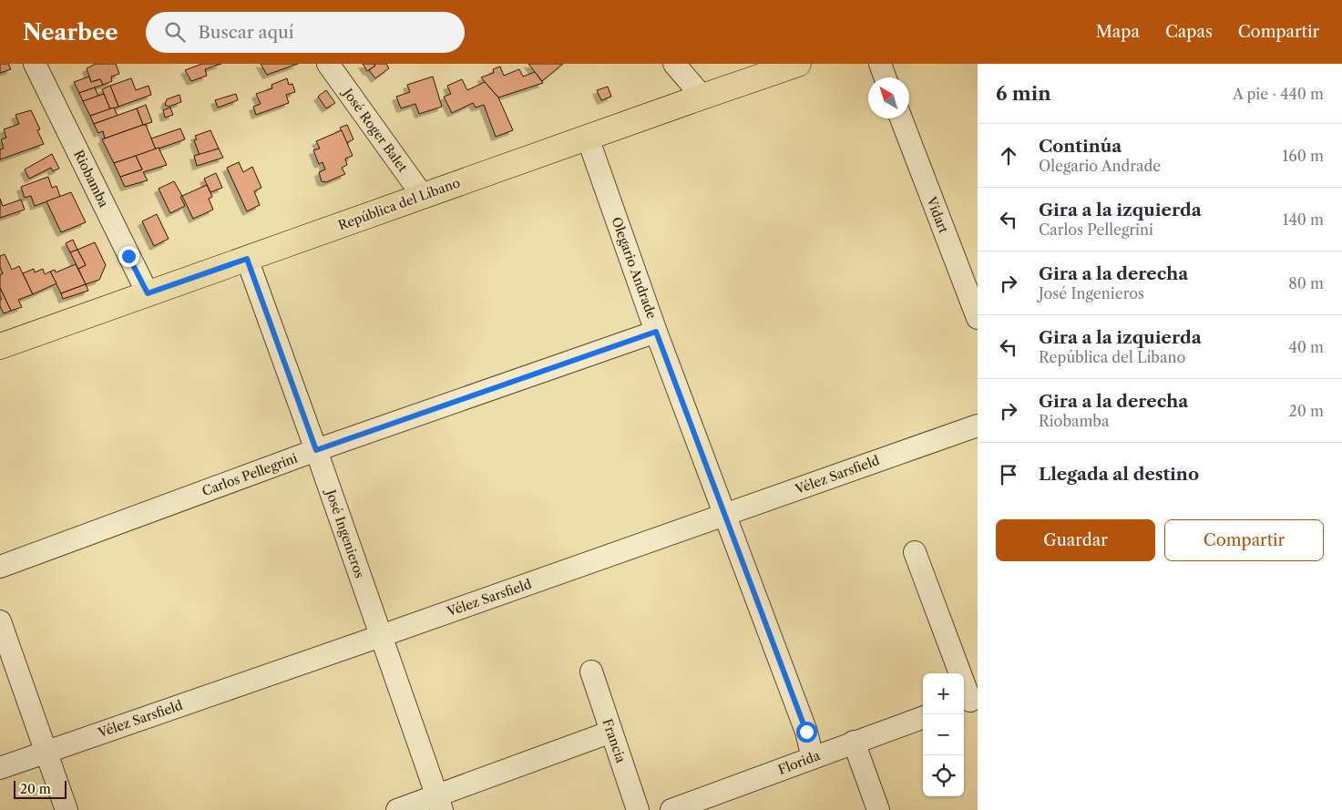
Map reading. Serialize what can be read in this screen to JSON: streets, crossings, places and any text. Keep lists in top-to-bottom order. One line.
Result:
{"streets":{"main road":["República del Líbano"],"street":["José Roger Balet","Riobamba","Vidart","Olegario Andrade","Carlos Pellegrini","Vélez Sarsfield","José Ingenieros","Francia","Florida"]},"crossings":[["José Roger Balet","República del Líbano"],["Riobamba","República del Líbano"],["República del Líbano","Olegario Andrade"],["República del Líbano","José Ingenieros"],["Olegario Andrade","Carlos Pellegrini"],["Olegario Andrade","Vélez Sarsfield"],["Olegario Andrade","Florida"],["Carlos Pellegrini","José Ingenieros"],["Vélez Sarsfield","José Ingenieros"]],"scale_bar":"20 m","north":"top left","page":{"header":"Nearbee","search":"Buscar aquí","nav":["Mapa","Capas","Compartir"],"heading":["6 min","A pie · 440 m"],"list":[["Continúa","Olegario Andrade","160 m"],["Gira a la izquierda","Carlos Pellegrini","140 m"],["Gira a la derecha","José Ingenieros","80 m"],["Gira a la izquierda","República del Líbano","40 m"],["Gira a la derecha","Riobamba","20 m"],"Llegada al destino"],"buttons":["Guardar","Compartir"],"map_buttons":["+","−"],"scale":"20 m"}}
